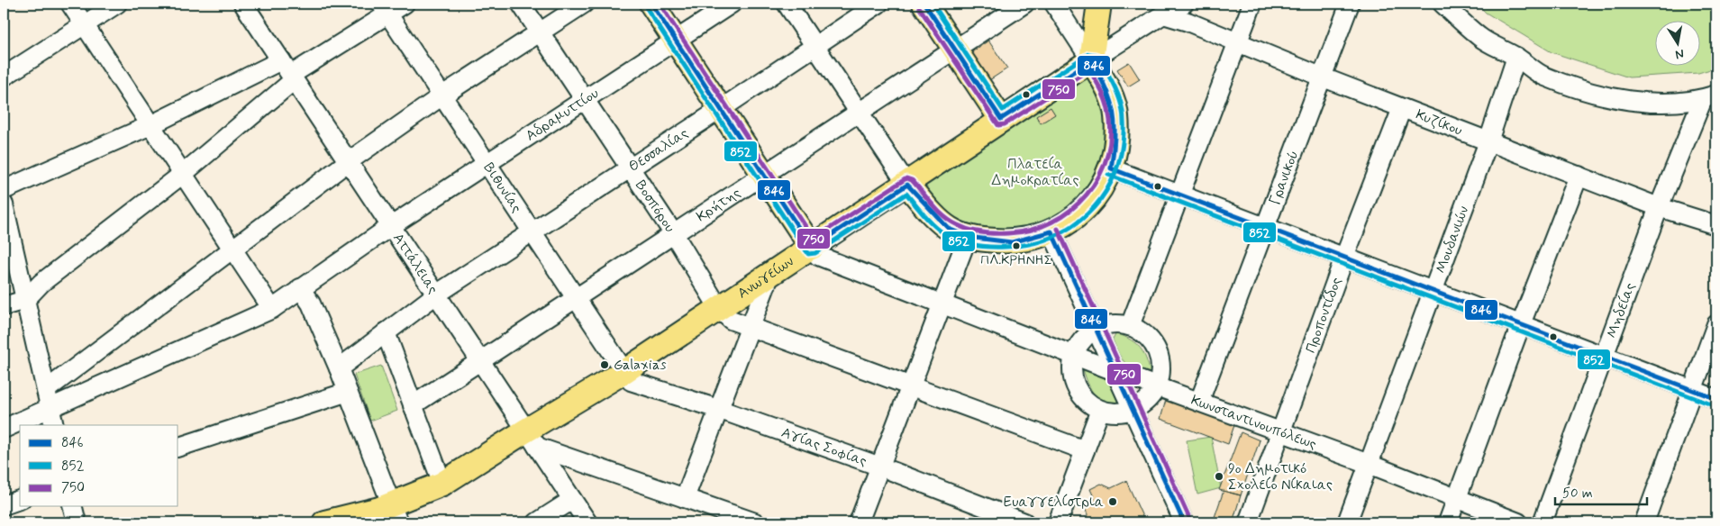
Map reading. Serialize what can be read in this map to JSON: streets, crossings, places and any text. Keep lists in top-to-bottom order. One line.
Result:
{"streets":{"main road":["Ανωγείων"],"street":["Αδραμυττίου","Κυζίκου","Θεσσαλίας","Γρανικού","Βιθυνίας","Κρήτης","Βοσπόρου","Μουδανιών","Αττάλειας","Μηδείας","Προποντίδος","Κωνσταντινουπόλεως","Αγίας Σοφίας"]},"crossings":[["Αδραμυττίου","Βιθυνίας"],["Αδραμυττίου","Βοσπόρου"],["Αδραμυττίου","Αττάλειας"],["Κυζίκου","Γρανικού"],["Κυζίκου","Μουδανιών"],["Κυζίκου","Ανωγείων"],["Κυζίκου","Μηδείας"],["Κυζίκου","Προποντίδος"],["Θεσσαλίας","Βιθυνίας"],["Θεσσαλίας","Βοσπόρου"],["Θεσσαλίας","Αττάλειας"],["Γρανικού","Κωνσταντινουπόλεως"],["Βιθυνίας","Κρήτης"],["Βιθυνίας","Ανωγείων"],["Βιθυνίας","Αγίας Σοφίας"],["Κρήτης","Βοσπόρου"],["Κρήτης","Αττάλειας"],["Βοσπόρου","Ανωγείων"],["Μουδανιών","Κωνσταντινουπόλεως"],["Αττάλειας","Ανωγείων"],["Ανωγείων","Κωνσταντινουπόλεως"],["Ανωγείων","Αγίας Σοφίας"],["Προποντίδος","Κωνσταντινουπόλεως"]],"parks":["Πλατεία Δημοκρατίας"],"places":["ΠΛ.ΚΡΗΝΗΣ","Galaxias","9o Δημοτικό Σχολείο Νίκαιας","Ευαγγελίστρια"],"lines":["transit line 846","transit line 852","transit line 750"],"legend":["846","852","750"],"scale_bar":"50 m","north":"bottom"}
